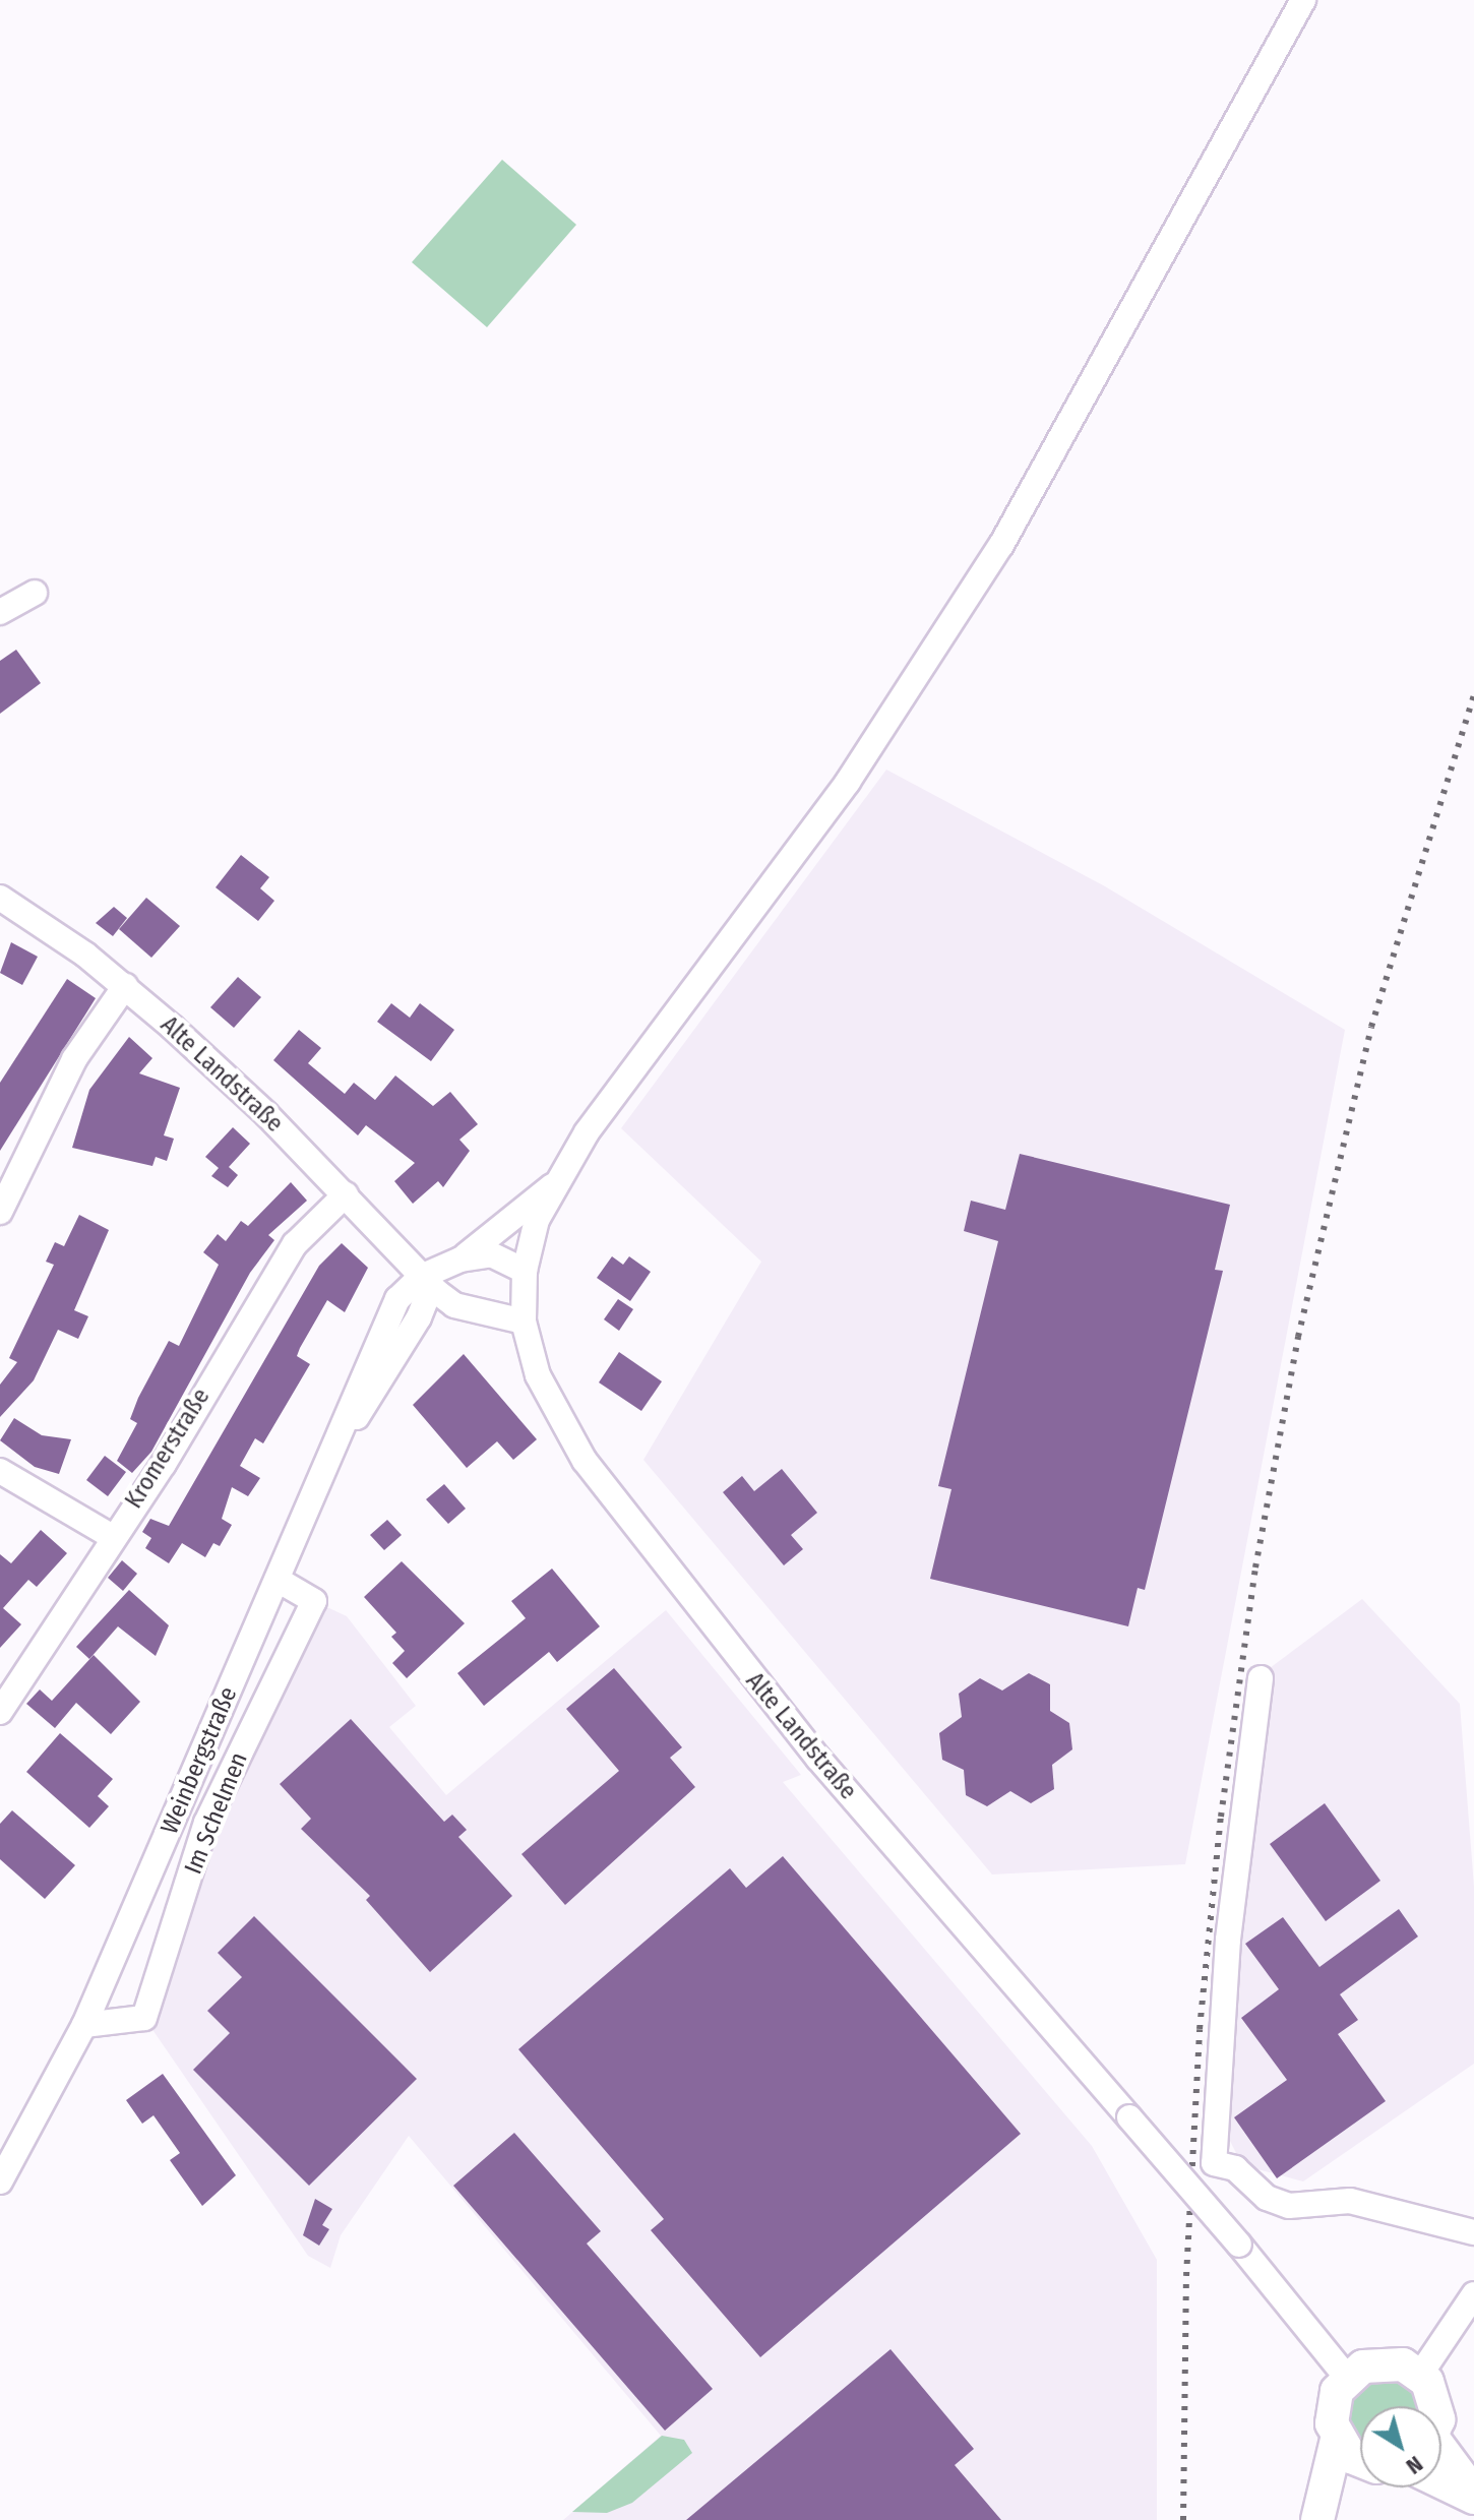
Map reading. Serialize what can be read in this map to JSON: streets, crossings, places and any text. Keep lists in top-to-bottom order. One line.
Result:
{"streets":{"street":["Alte Landstraße","Kromerstraße","Weinbergstraße","Im Schelmen"]},"crossings":[["Alte Landstraße","Kromerstraße"],["Weinbergstraße","Im Schelmen"]],"north":"bottom right"}
